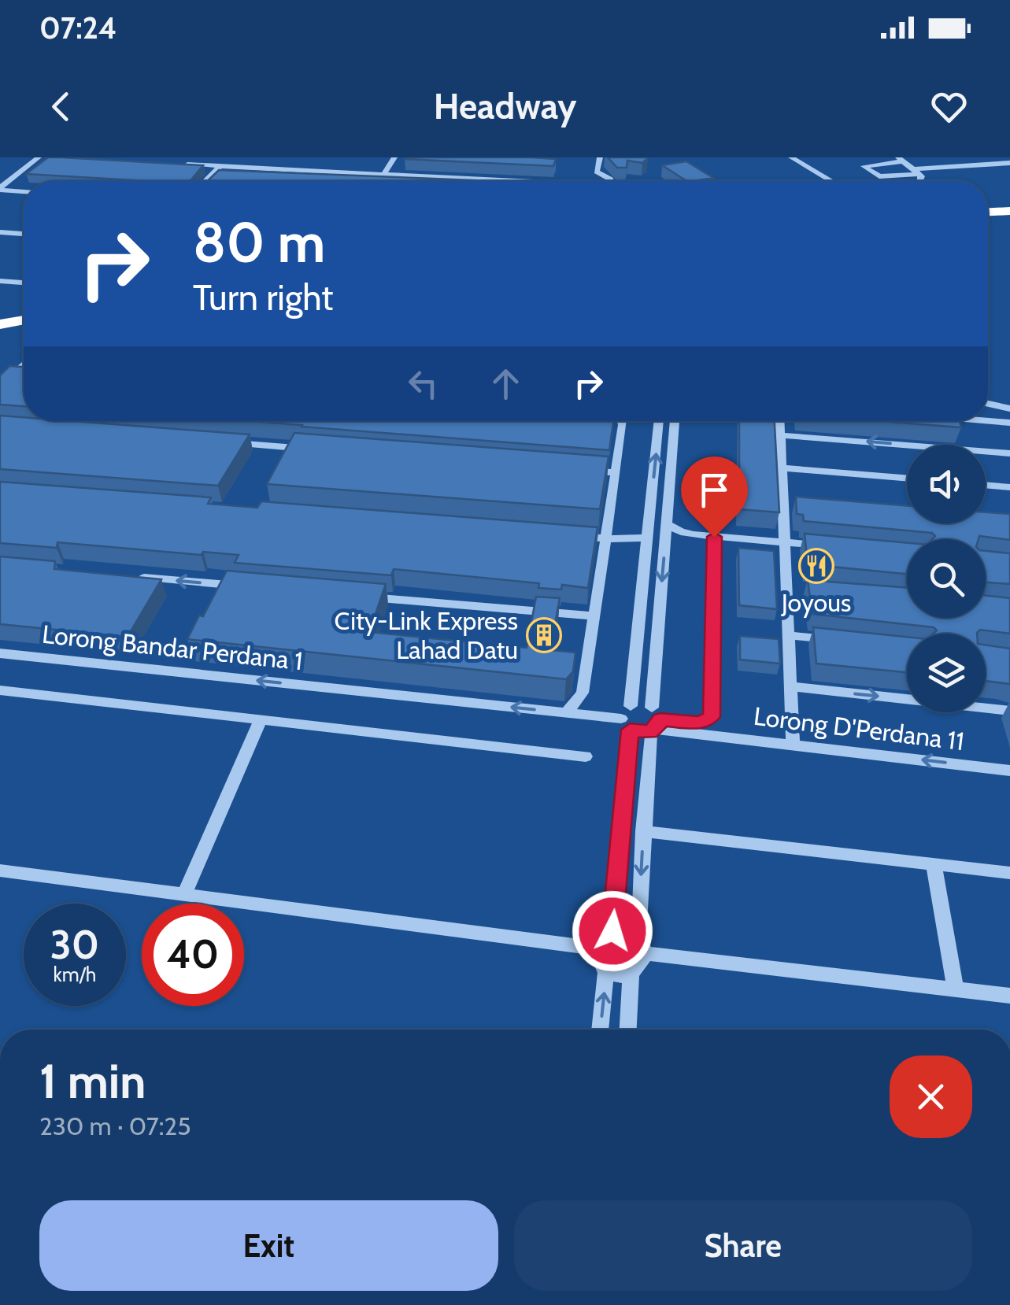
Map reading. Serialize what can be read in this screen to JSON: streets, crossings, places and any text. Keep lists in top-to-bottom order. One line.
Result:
{"streets":{"street":["Lorong Bandar Perdana 1","Lorong D'Perdana 11"]},"crossings":[["Lorong Bandar Perdana 1","Lorong D'Perdana 11"]],"places":{"restaurant":["Joyous"],"building":["City-Link Express Lahad Datu"]},"page":{"status":"07:24","header":"Headway","turn":["80 m","Turn right"],"speed":"30 km/h","limit":"40","heading":["1 min","230 m · 07:25"],"buttons":["Exit","Share"]}}
